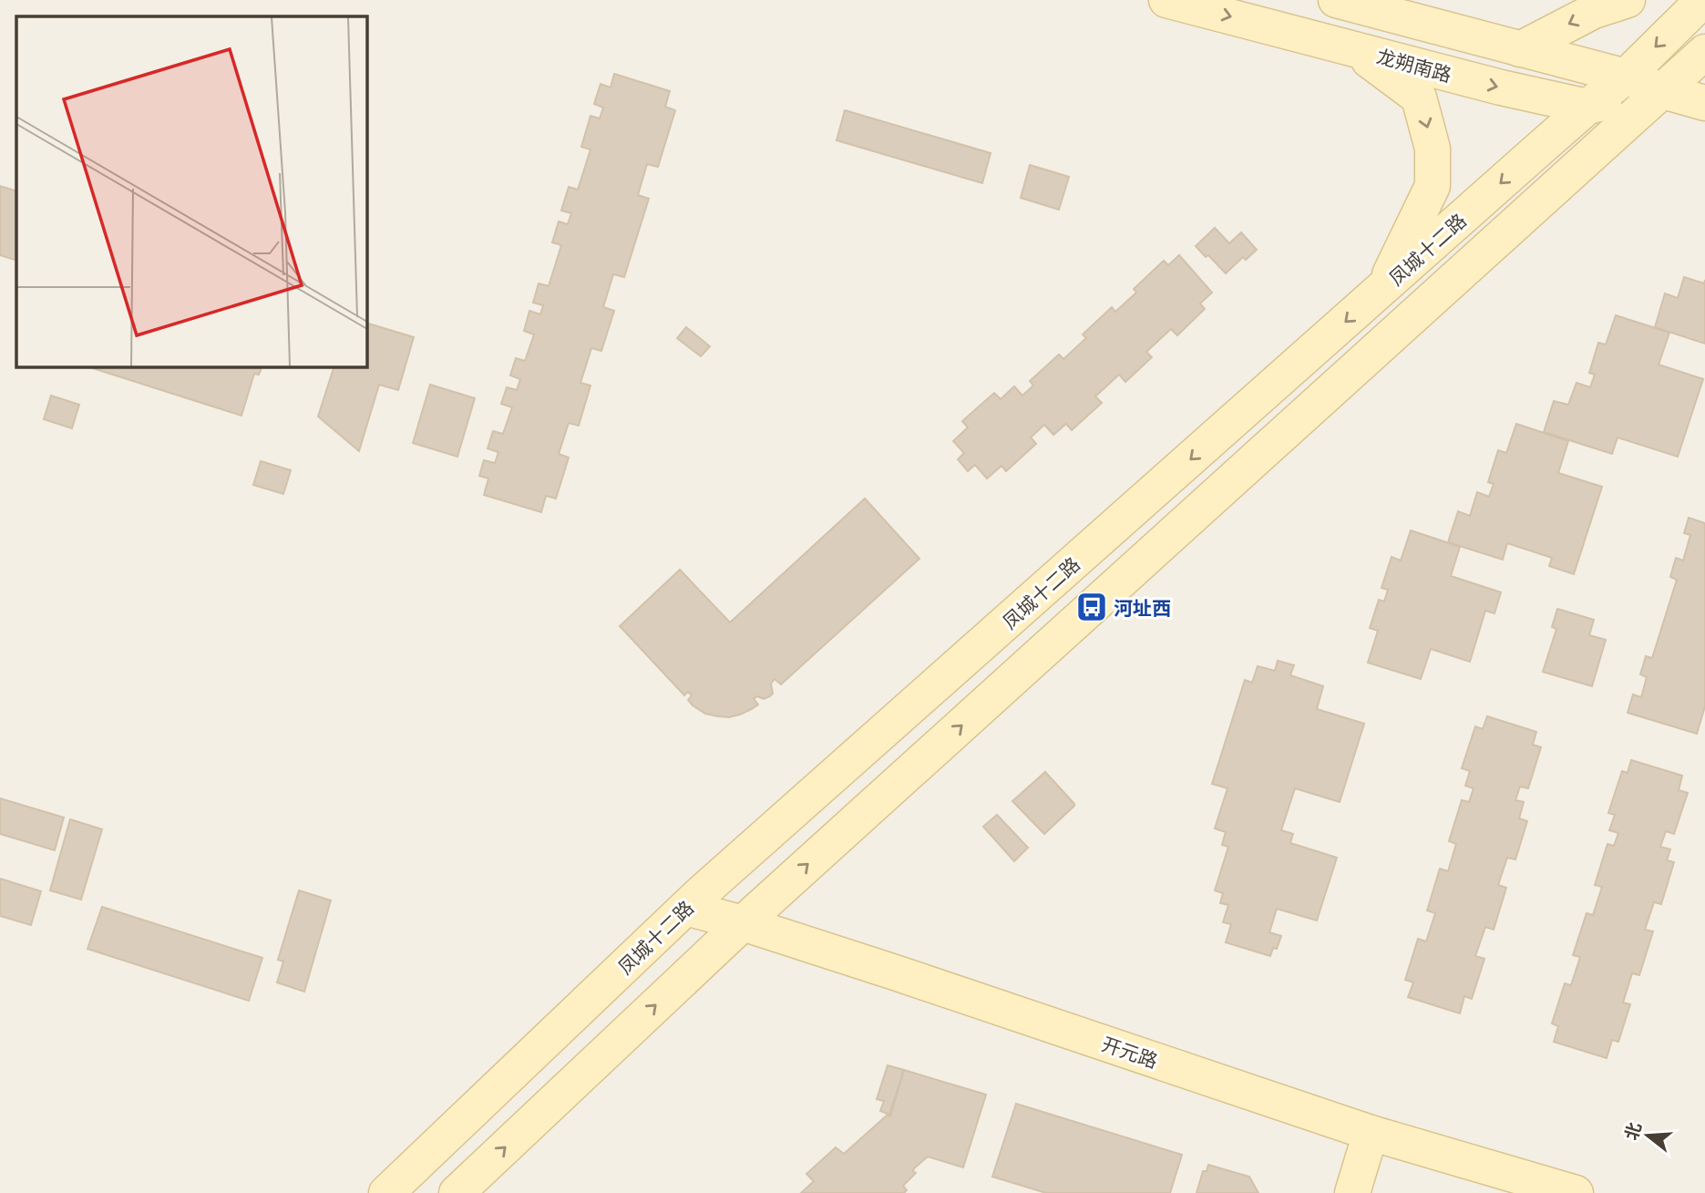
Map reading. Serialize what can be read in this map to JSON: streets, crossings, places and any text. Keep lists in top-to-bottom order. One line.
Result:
{"streets":{"street":["龙朔南路","凤城十二路","开元路"]},"crossings":[["龙朔南路","凤城十二路"],["凤城十二路","开元路"]],"places":{"bus stop":["河址西"]},"north":"left"}
